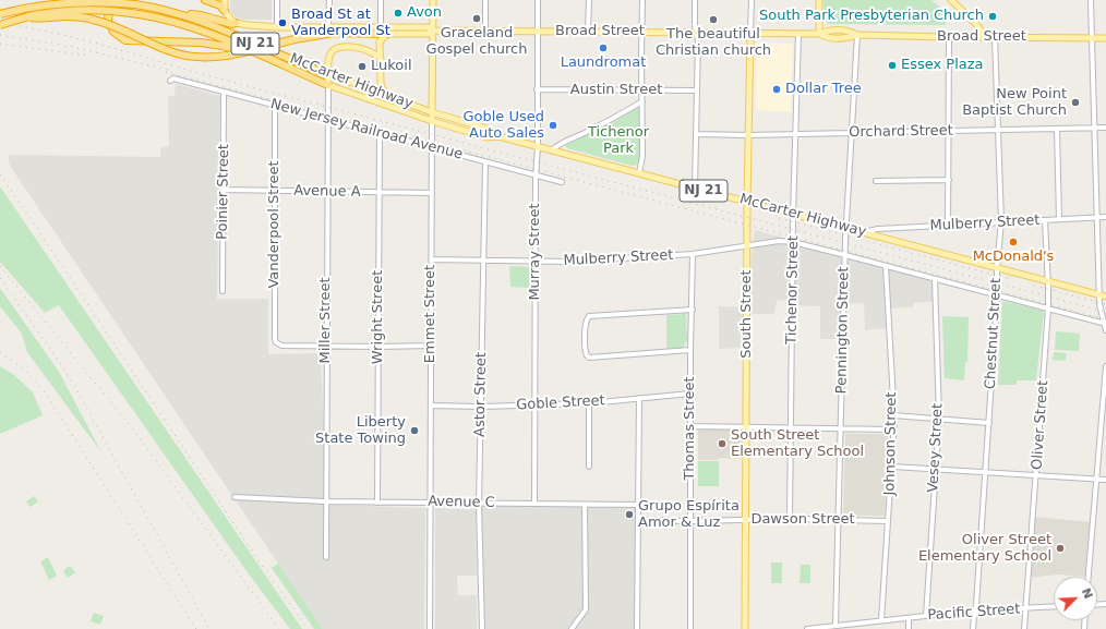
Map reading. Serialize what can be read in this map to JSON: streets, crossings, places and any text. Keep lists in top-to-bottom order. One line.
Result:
{"streets":{"highway":["NJ 21","McCarter Highway"],"main road":["Broad Street","Emmet Street","South Street"],"street":["Austin Street","New Jersey Railroad Avenue","Orchard Street","Poinier Street","Avenue A","Mulberry Street","Vanderpool Street","Murray Street","Tichenor Street","Wright Street","Miller Street","Pennington Street","Chestnut Street","Astor Street","Goble Street","Oliver Street","Thomas Street","Johnson Street","Vesey Street","Avenue C","Dawson Street","Pacific Street"]},"crossings":[["Broad Street","Murray Street"],["Broad Street","Tichenor Street"],["Broad Street","Emmet Street"],["Broad Street","South Street"],["Broad Street","Pennington Street"],["Broad Street","Chestnut Street"],["McCarter Highway","Mulberry Street"],["McCarter Highway","Murray Street"],["McCarter Highway","Tichenor Street"],["McCarter Highway","Emmet Street"],["McCarter Highway","South Street"],["McCarter Highway","Miller Street"],["McCarter Highway","Pennington Street"],["McCarter Highway","Chestnut Street"],["McCarter Highway","Oliver Street"],["Austin Street","Murray Street"],["New Jersey Railroad Avenue","Poinier Street"],["New Jersey Railroad Avenue","Vanderpool Street"],["New Jersey Railroad Avenue","Murray Street"],["New Jersey Railroad Avenue","Emmet Street"],["New Jersey Railroad Avenue","Wright Street"],["New Jersey Railroad Avenue","Miller Street"],["New Jersey Railroad Avenue","Astor Street"],["Orchard Street","Tichenor Street"],["Orchard Street","South Street"],["Orchard Street","Pennington Street"],["Orchard Street","Chestnut Street"],["Poinier Street","Avenue A"],["Avenue A","Vanderpool Street"],["Avenue A","Emmet Street"],["Avenue A","Wright Street"],["Avenue A","Miller Street"],["Mulberry Street","Murray Street"],["Mulberry Street","Tichenor Street"],["Mulberry Street","Emmet Street"],["Mulberry Street","South Street"],["Mulberry Street","Chestnut Street"],["Mulberry Street","Astor Street"],["Mulberry Street","Oliver Street"],["Mulberry Street","Thomas Street"],["Vanderpool Street","Miller Street"],["Murray Street","Goble Street"],["Murray Street","Avenue C"],["Tichenor Street","Dawson Street"],["Emmet Street","Goble Street"],["Emmet Street","Avenue C"],["South Street","Dawson Street"],["Wright Street","Avenue C"],["Miller Street","Avenue C"],["Pennington Street","Dawson Street"],["Pennington Street","Pacific Street"],["Chestnut Street","Pacific Street"],["Astor Street","Goble Street"],["Astor Street","Avenue C"],["Goble Street","Thomas Street"],["Oliver Street","Pacific Street"],["Thomas Street","Dawson Street"],["Johnson Street","Dawson Street"],["Johnson Street","Pacific Street"],["Vesey Street","Pacific Street"]],"parks":["Tichenor Park"],"places":["Avon","South Park Presbyterian Church","Graceland Gospel church","The beautiful Christian church","Broad St at Vanderpool St","Laundromat","Essex Plaza","Lukoil","Dollar Tree","New Point Baptist Church","Goble Used Auto Sales","McDonald's","Liberty State Towing","South Street Elementary School","Grupo Espírita Amor & Luz","Oliver Street Elementary School"],"north":"top right"}
